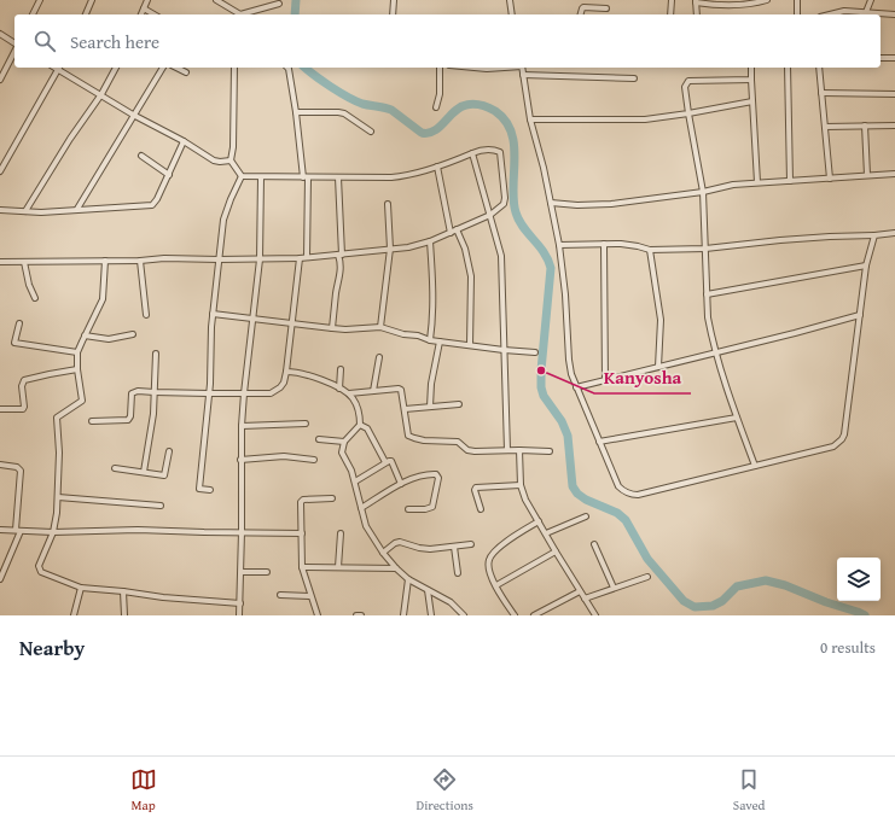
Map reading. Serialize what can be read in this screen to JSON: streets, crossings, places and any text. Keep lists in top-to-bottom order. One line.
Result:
{"places":["Kanyosha"],"page":{"search":"Search here","heading":["Nearby","0 results"],"nav":["Map","Directions","Saved"]}}
